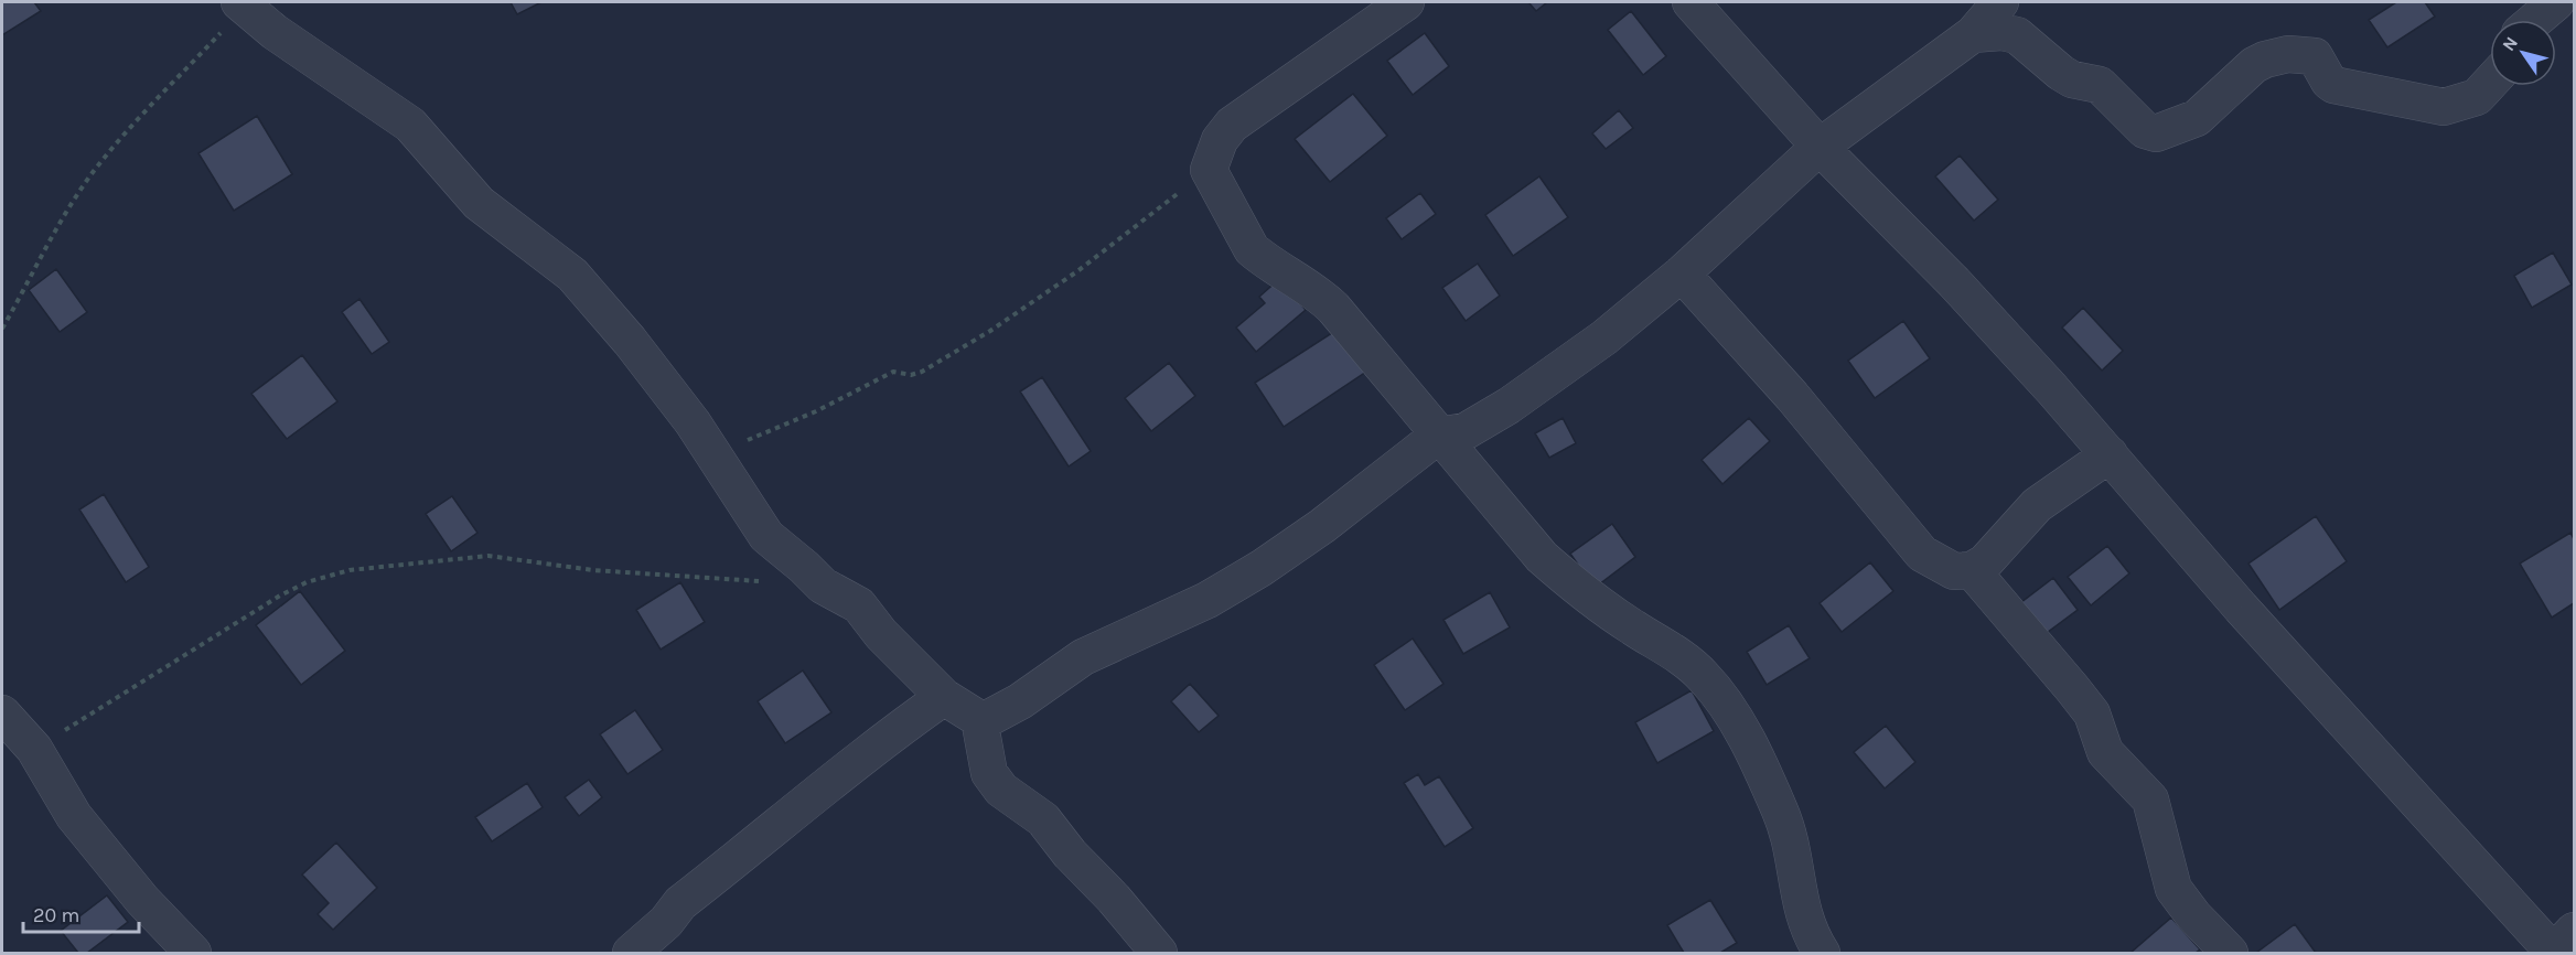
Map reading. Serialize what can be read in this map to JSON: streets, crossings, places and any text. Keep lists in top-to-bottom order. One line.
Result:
{"scale_bar":"20 m","north":"top left"}
